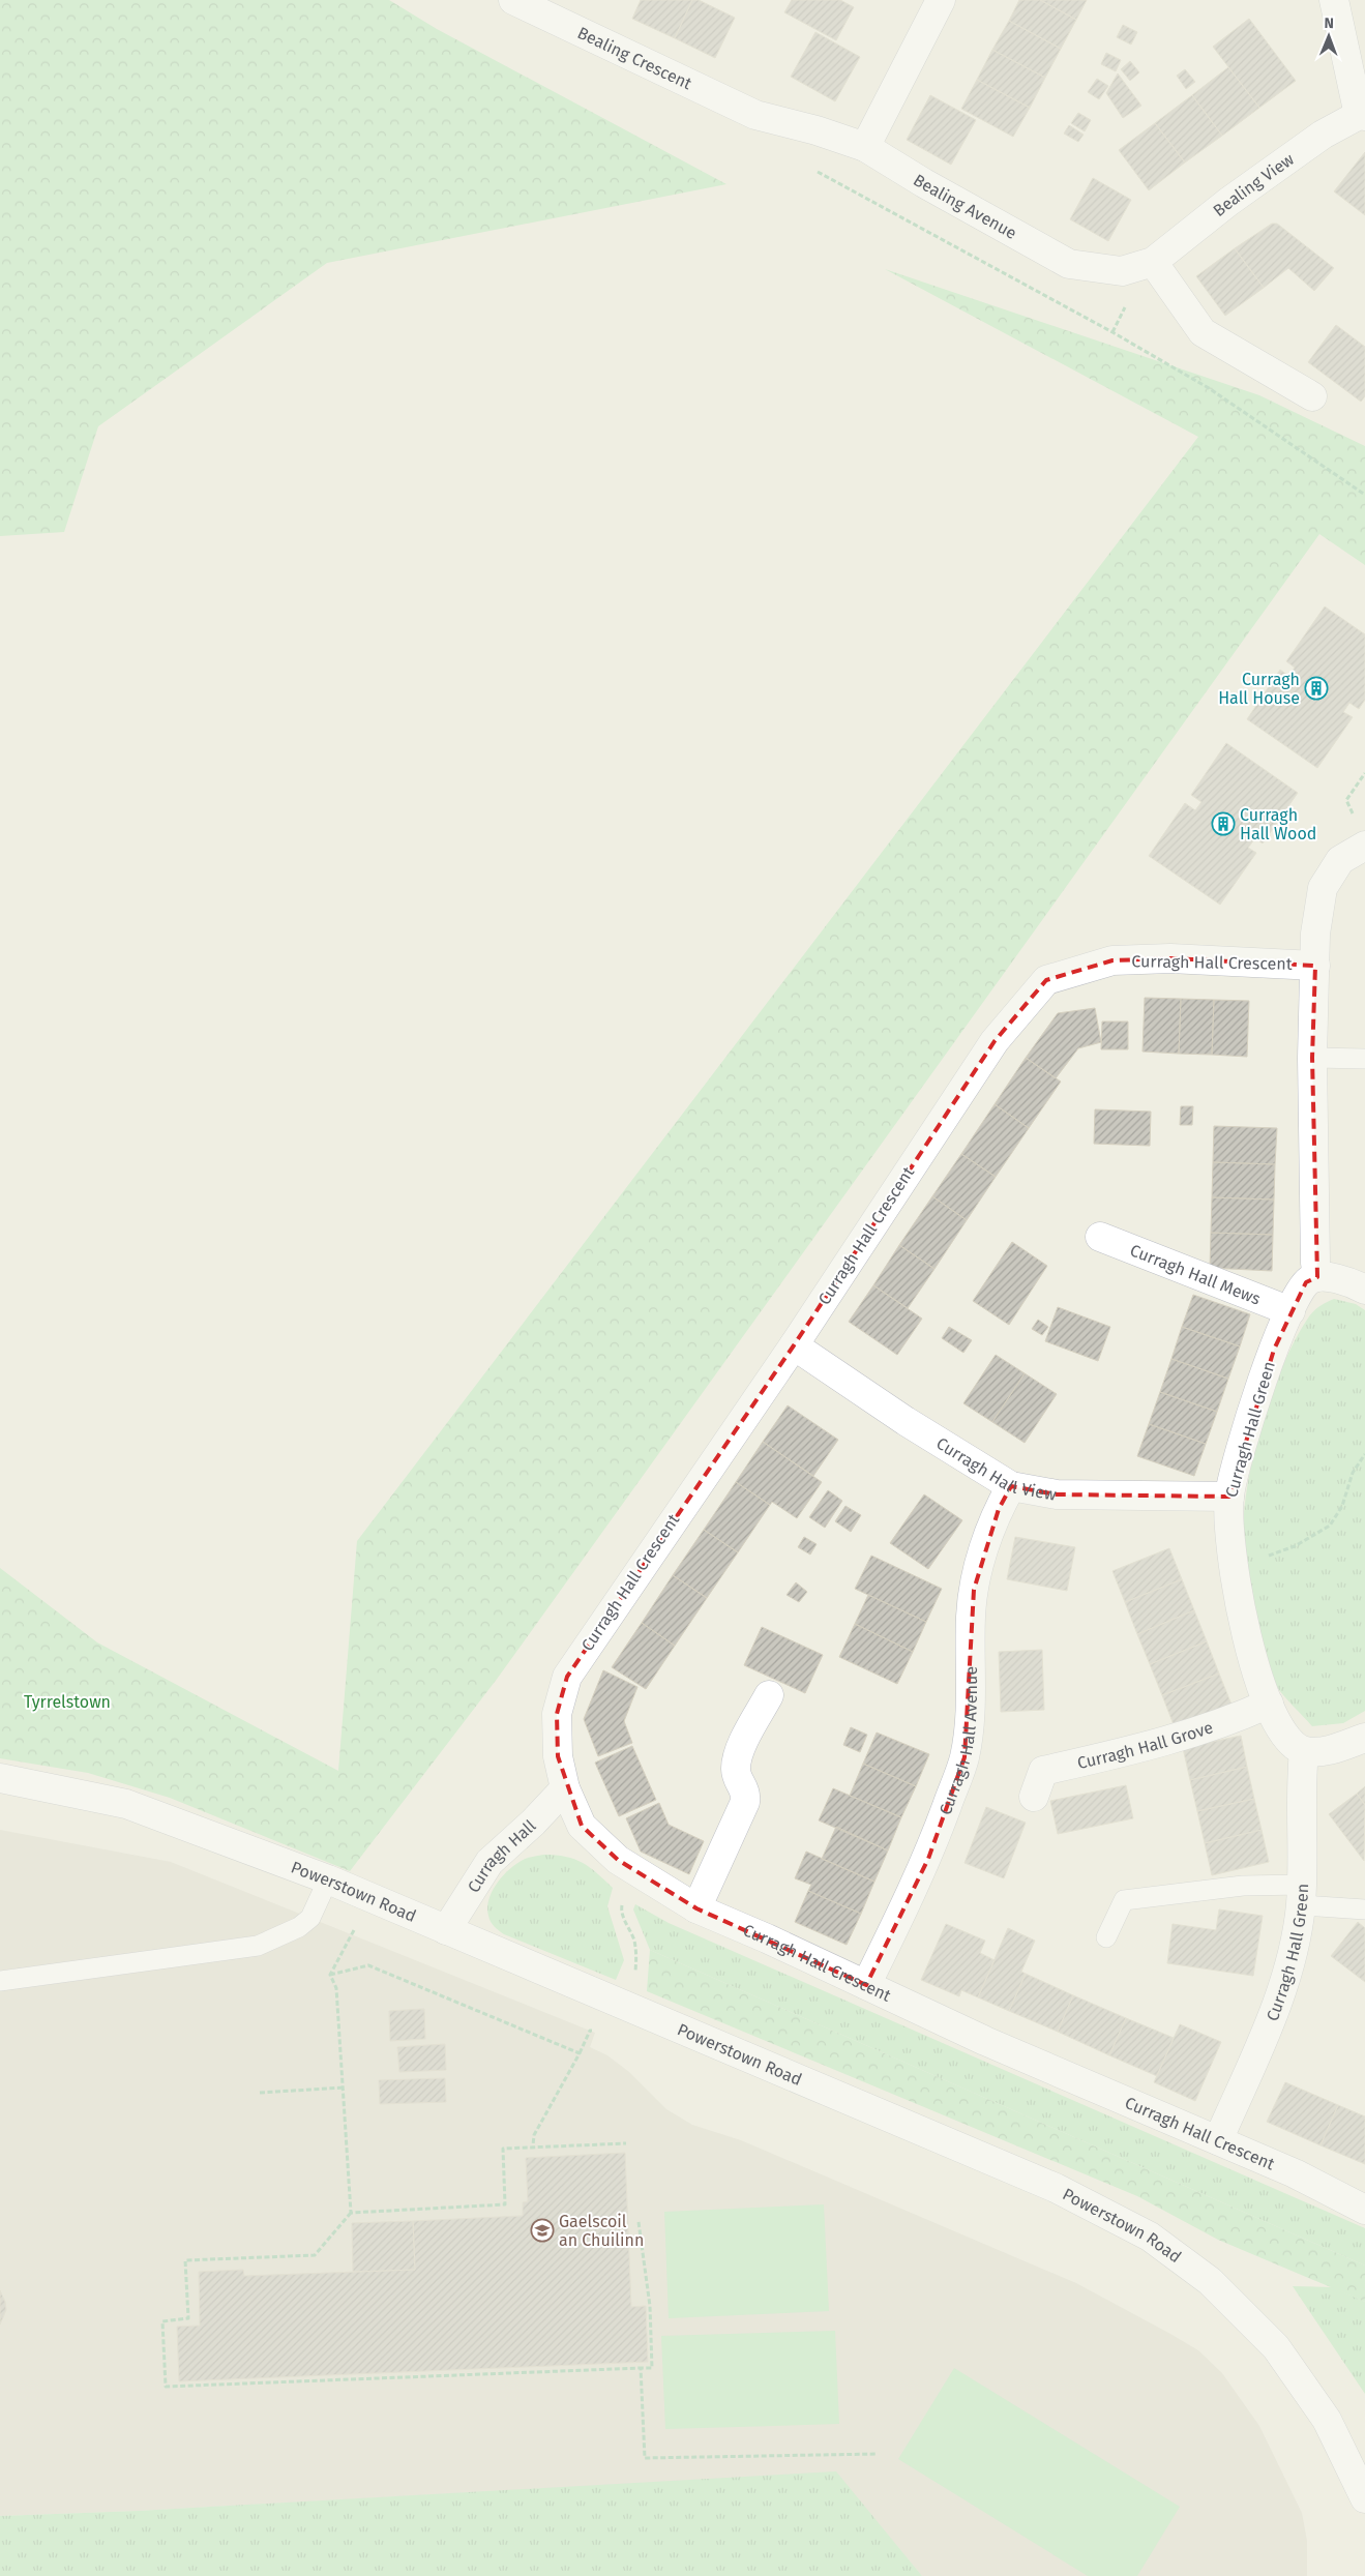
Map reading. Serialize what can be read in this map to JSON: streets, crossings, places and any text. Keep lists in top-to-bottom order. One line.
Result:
{"streets":{"street":["Bealing Crescent","Bealing View","Bealing Avenue","Curragh Hall Crescent","Curragh Hall Mews","Curragh Hall Green","Curragh Hall View","Curragh Hall Avenue","Curragh Hall Grove","Curragh Hall","Powerstown Road"]},"crossings":[["Bealing Crescent","Bealing Avenue"],["Bealing View","Bealing Avenue"],["Curragh Hall Crescent","Curragh Hall Green"],["Curragh Hall Crescent","Curragh Hall View"],["Curragh Hall Crescent","Curragh Hall Avenue"],["Curragh Hall Crescent","Curragh Hall"],["Curragh Hall Mews","Curragh Hall Green"],["Curragh Hall Green","Curragh Hall View"],["Curragh Hall Green","Curragh Hall Grove"],["Curragh Hall View","Curragh Hall Avenue"],["Curragh Hall","Powerstown Road"]],"parks":["Tyrrelstown"],"places":{"building":["Curragh Hall House","Curragh Hall Wood"],"school or university":["Gaelscoil an Chuilinn"]},"north":"top"}
